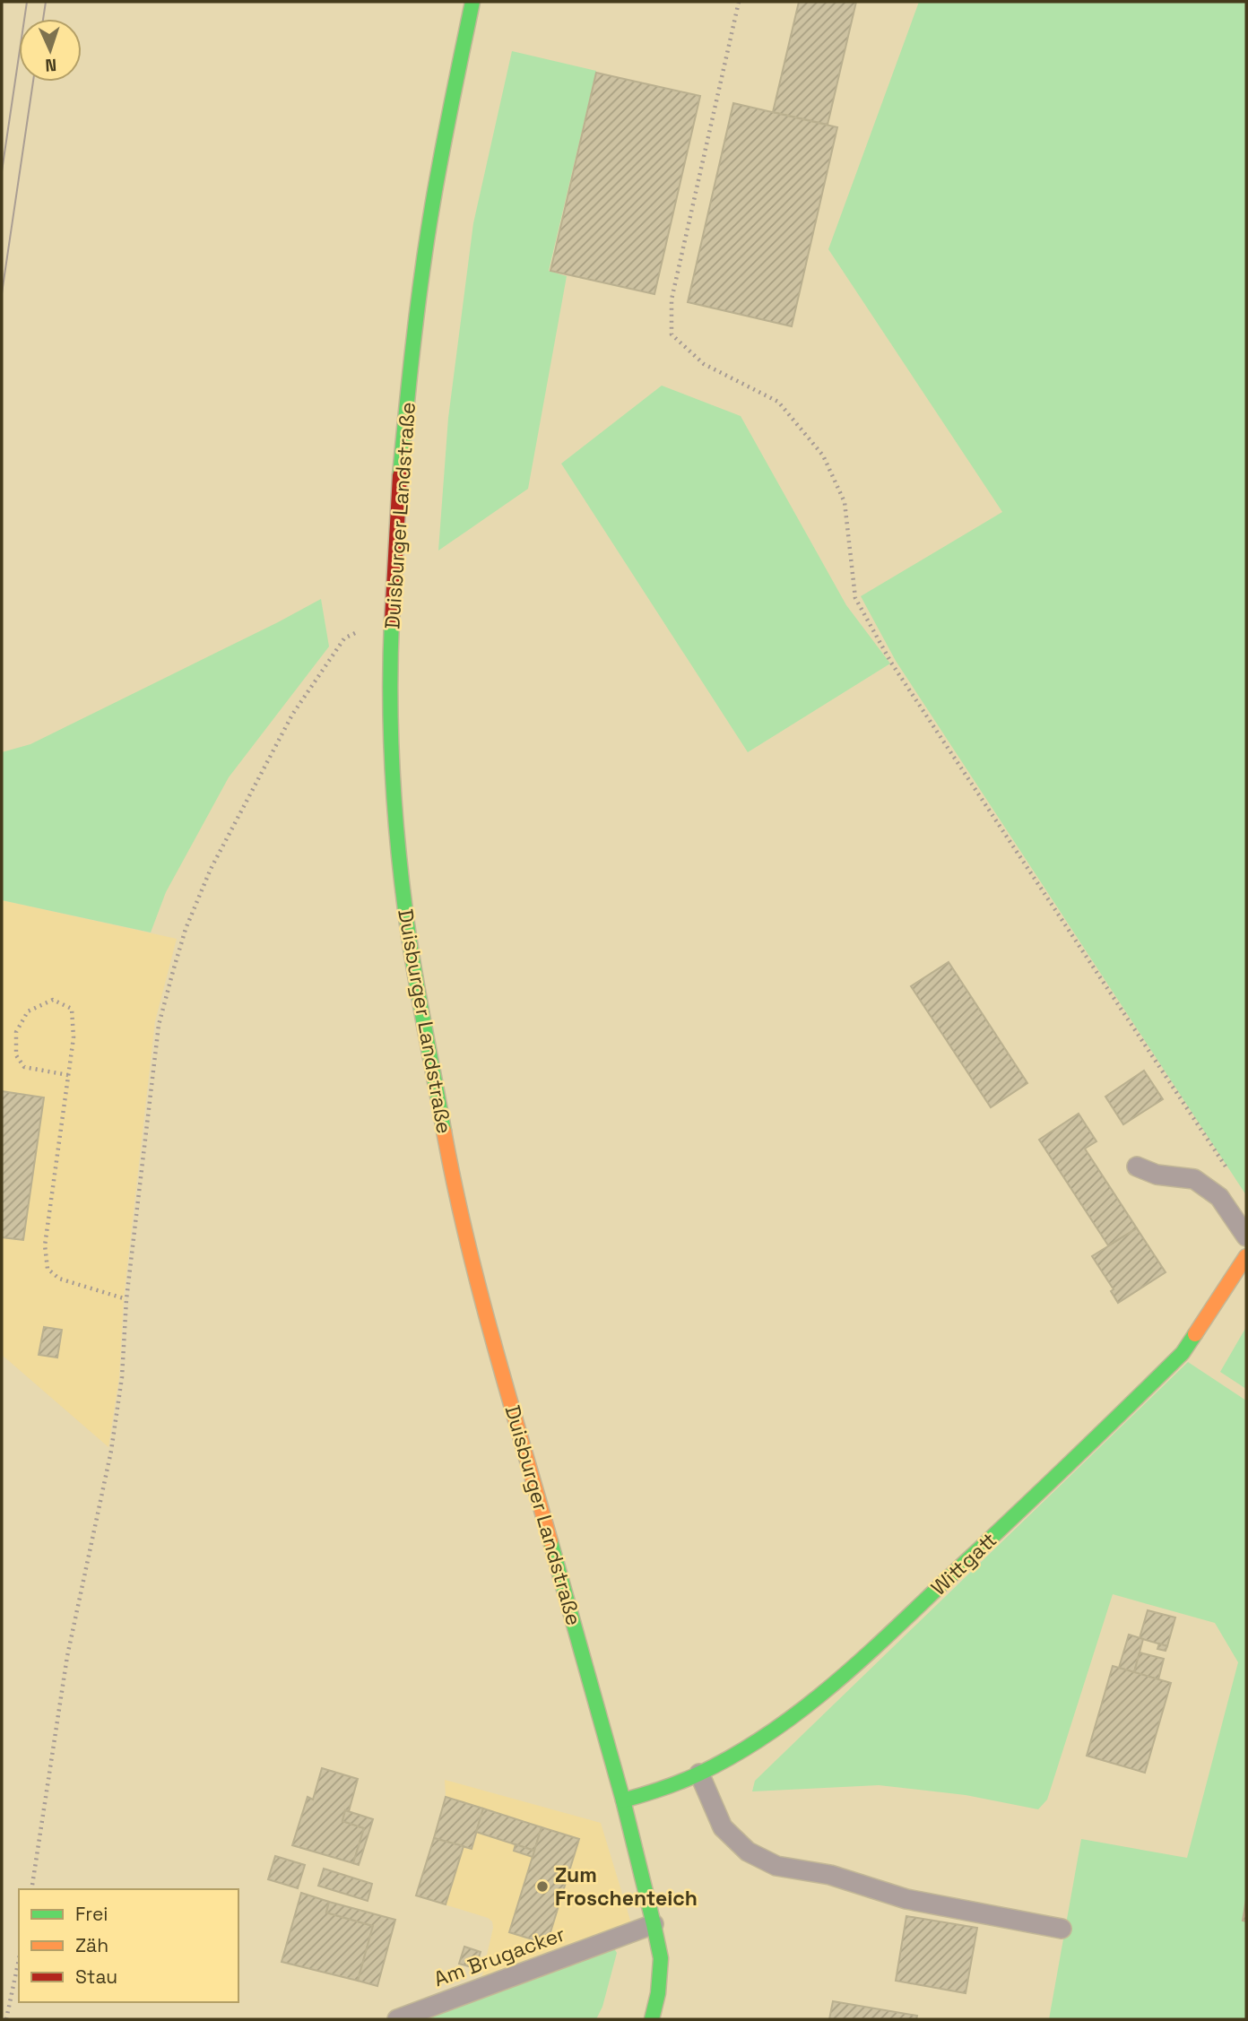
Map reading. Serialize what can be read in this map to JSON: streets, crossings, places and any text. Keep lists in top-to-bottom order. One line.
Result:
{"streets":{"main road":["Duisburger Landstraße","Wittgatt"],"lane":["Am Brugacker"]},"crossings":[["Duisburger Landstraße","Wittgatt"],["Duisburger Landstraße","Am Brugacker"]],"places":["Zum Froschenteich"],"legend":["Frei","Zäh","Stau"],"north":"bottom"}
